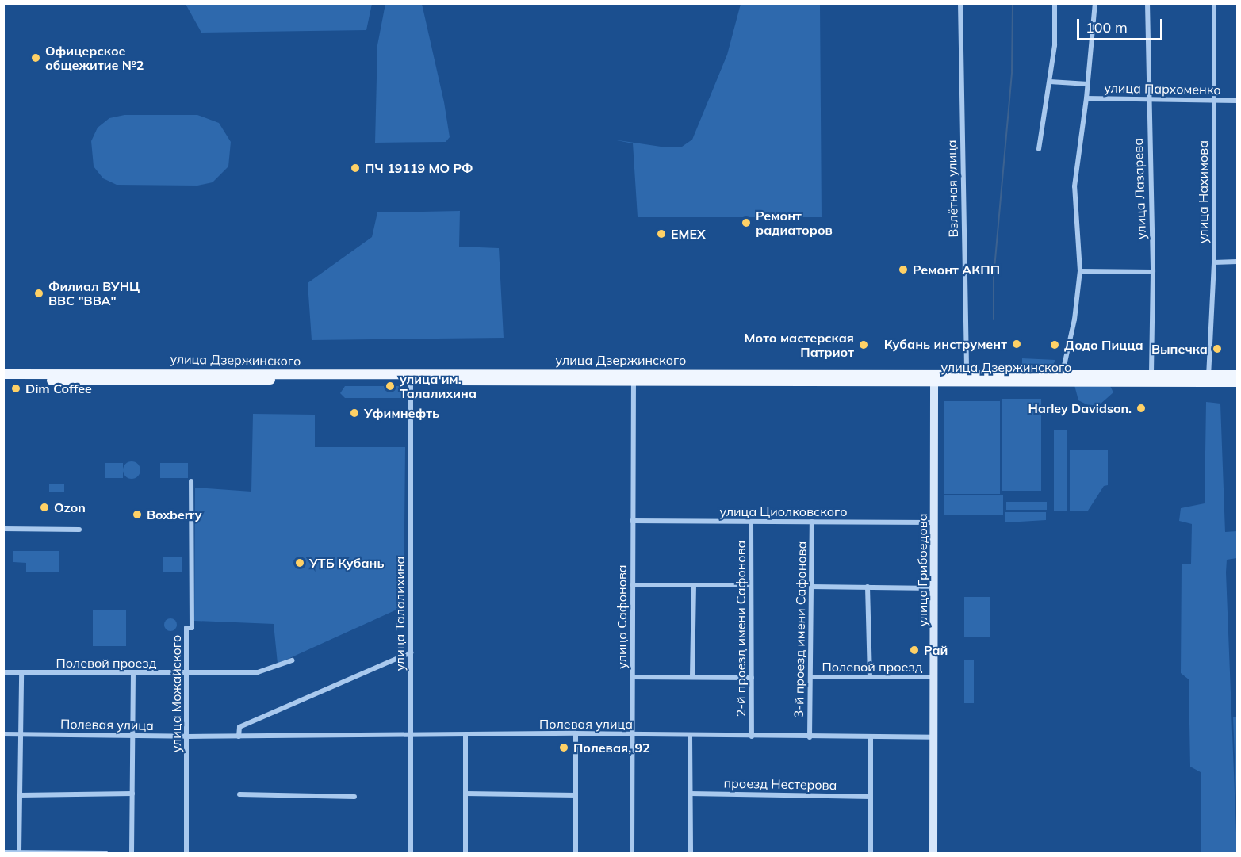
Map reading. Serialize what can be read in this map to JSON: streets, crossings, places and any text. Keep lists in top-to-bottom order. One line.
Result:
{"streets":{"main road":["улица Дзержинского"],"street":["улица Пархоменко","Взлётная улица","улица Лазарева","улица Нахимова","улица Циолковского","улица Грибоедова","улица Талалихина","улица Сафонова","2-й проезд имени Сафонова","3-й проезд имени Сафонова","Полевой проезд","улица Можайского","Полевая улица","проезд Нестерова"]},"crossings":[["улица Пархоменко","улица Лазарева"],["улица Пархоменко","улица Нахимова"],["Взлётная улица","улица Дзержинского"],["улица Лазарева","улица Дзержинского"],["улица Нахимова","улица Дзержинского"],["улица Дзержинского","улица Грибоедова"],["улица Дзержинского","улица Талалихина"],["улица Дзержинского","улица Сафонова"],["улица Циолковского","улица Грибоедова"],["улица Циолковского","улица Сафонова"],["улица Циолковского","2-й проезд имени Сафонова"],["улица Циолковского","3-й проезд имени Сафонова"],["улица Грибоедова","Полевой проезд"],["улица Грибоедова","Полевая улица"],["улица Талалихина","Полевая улица"],["улица Сафонова","Полевая улица"],["2-й проезд имени Сафонова","Полевая улица"],["3-й проезд имени Сафонова","Полевой проезд"],["3-й проезд имени Сафонова","Полевая улица"],["Полевой проезд","улица Можайского"],["улица Можайского","Полевая улица"]],"places":["Офицерское общежитие №2","ПЧ 19119 МО РФ","Ремонт радиаторов","EMEX","Ремонт АКПП","Филиал ВУНЦ ВВС \"ВВА\"","Кубань инструмент","Мото мастерская Патриот","Додо Пицца","Выпечка","улица им. Талалихина","Dim Coffee","Harley Davidson.","Уфимнефть","Ozon","Boxberry","УТБ Кубань","Рай","Полевая, 92"],"scale_bar":"100 m"}
